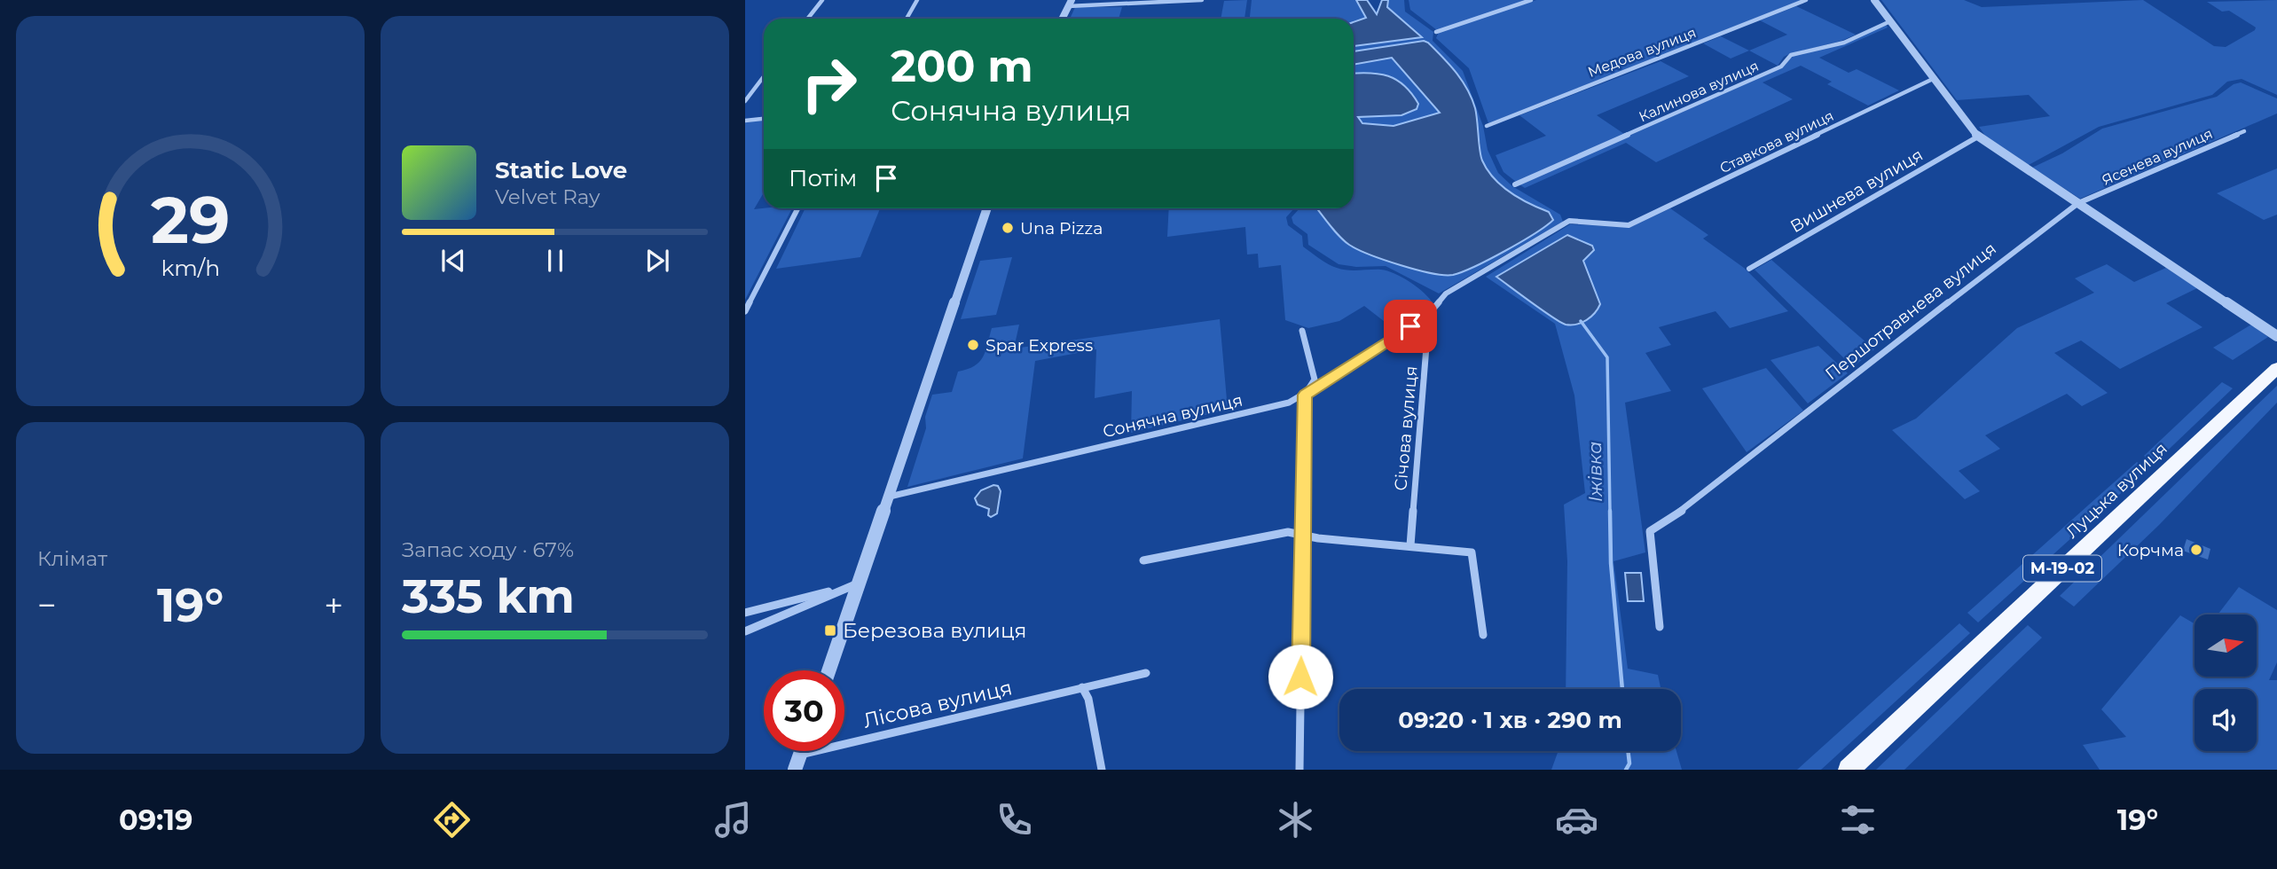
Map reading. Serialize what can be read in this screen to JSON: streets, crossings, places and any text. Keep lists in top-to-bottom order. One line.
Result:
{"streets":{"main road":["Луцька вулиця","М-19-02"],"street":["Медова вулиця","Калинова вулиця","Ставкова вулиця","Ясенева вулиця","Вишнева вулиця","Першотравнева вулиця","Сонячна вулиця","Січова вулиця","Лісова вулиця"]},"crossings":[["Ставкова вулиця","Сонячна вулиця"],["Ясенева вулиця","Першотравнева вулиця"],["Сонячна вулиця","Січова вулиця"]],"water":["Іжівка"],"places":{"other":["Una Pizza","Spar Express","Корчма"],"transit":["Березова вулиця"]},"north":"right","page":{"turn":["200 m","Сонячна вулиця"],"song":["Static Love","Velvet Ray"],"then":"Потім","tile":["Клімат",["Запас ходу · 67%","335 km"]],"heat":["−","19°","+"],"limit":"30","trip":"09:20 · 1 хв · 290 m","tabs":["09:19","19°"],"gauge":["29","km/h"]}}
